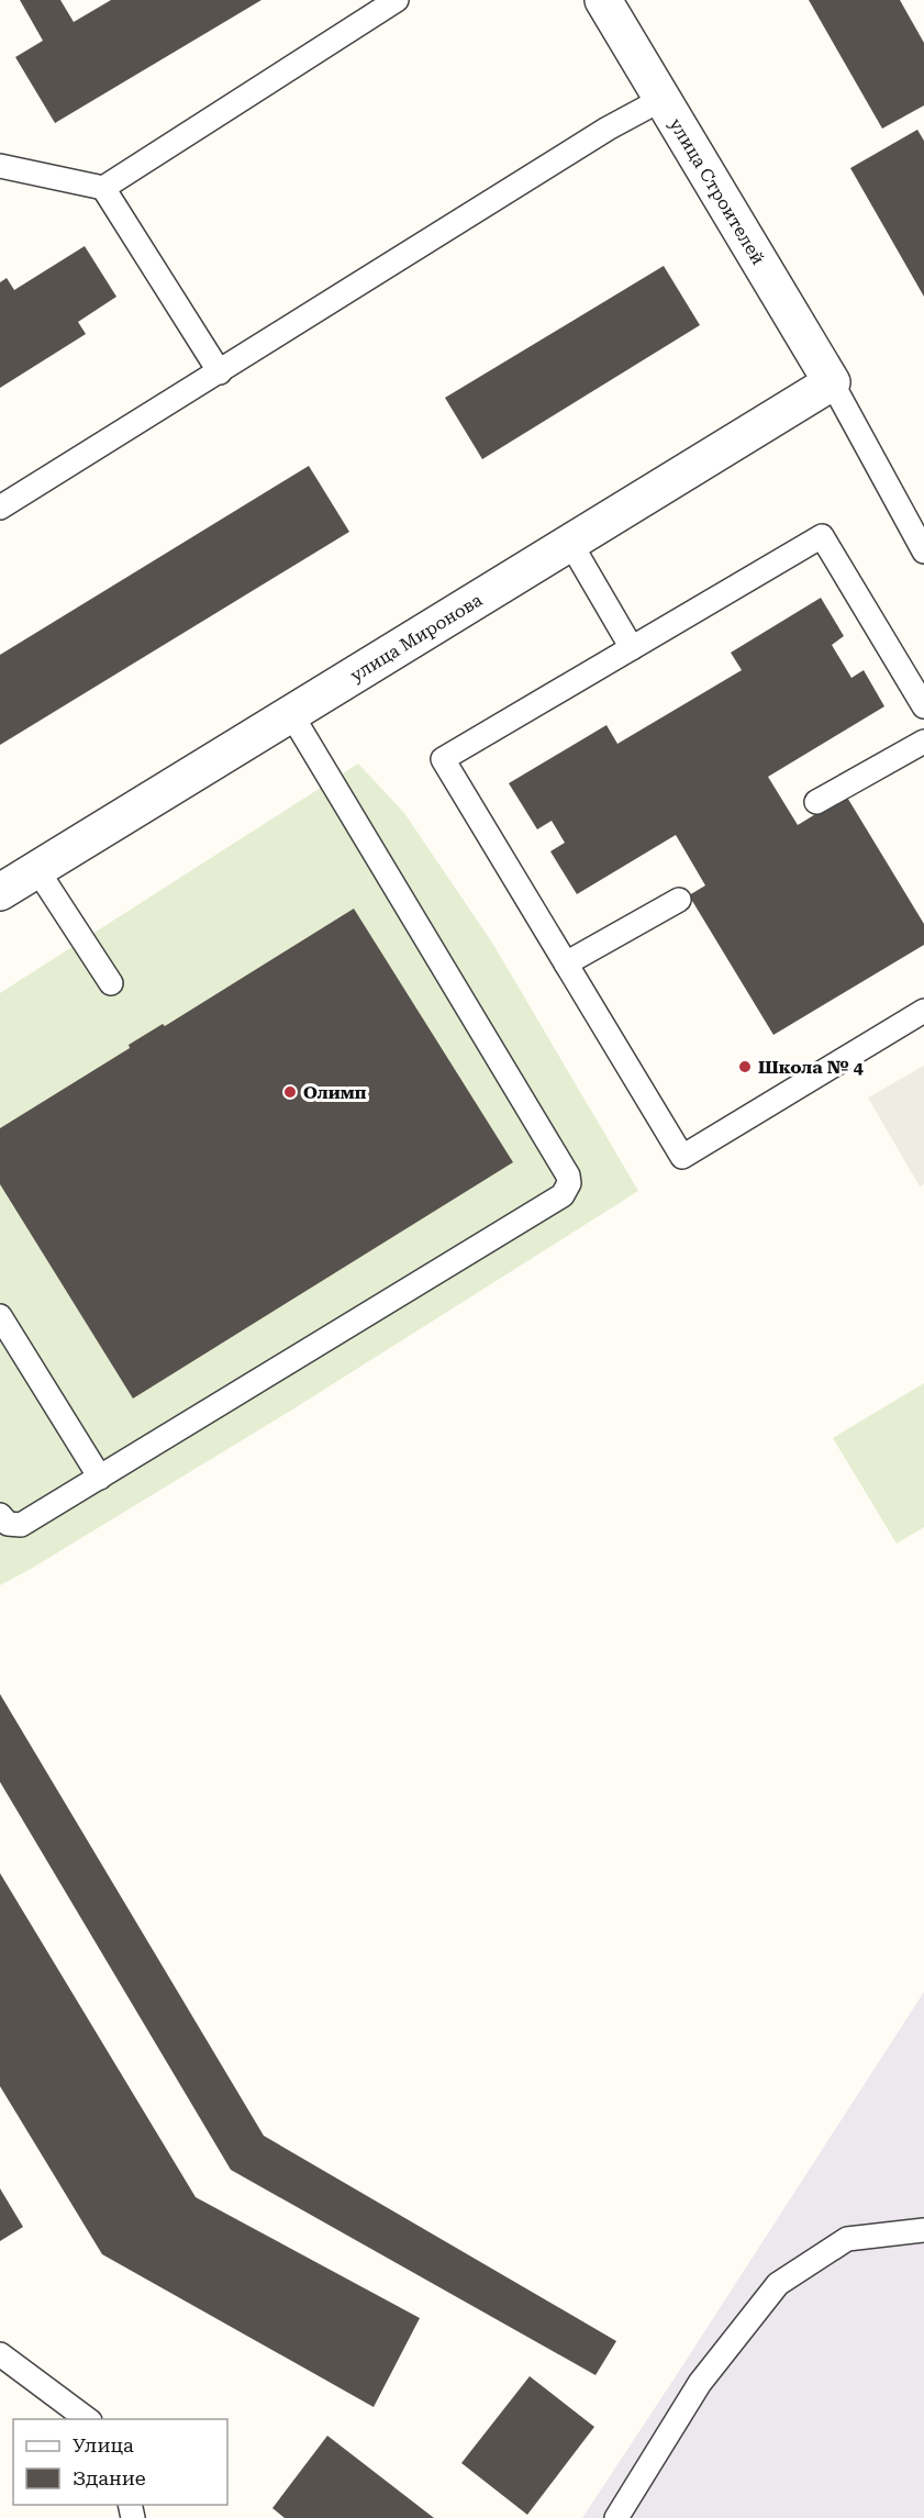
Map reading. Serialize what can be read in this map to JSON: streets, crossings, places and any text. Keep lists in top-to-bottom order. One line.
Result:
{"streets":{"street":["улица Строителей","улица Миронова"]},"crossings":[["улица Строителей","улица Миронова"]],"places":["Школа № 4","Олимп"],"legend":["Улица","Здание"]}
